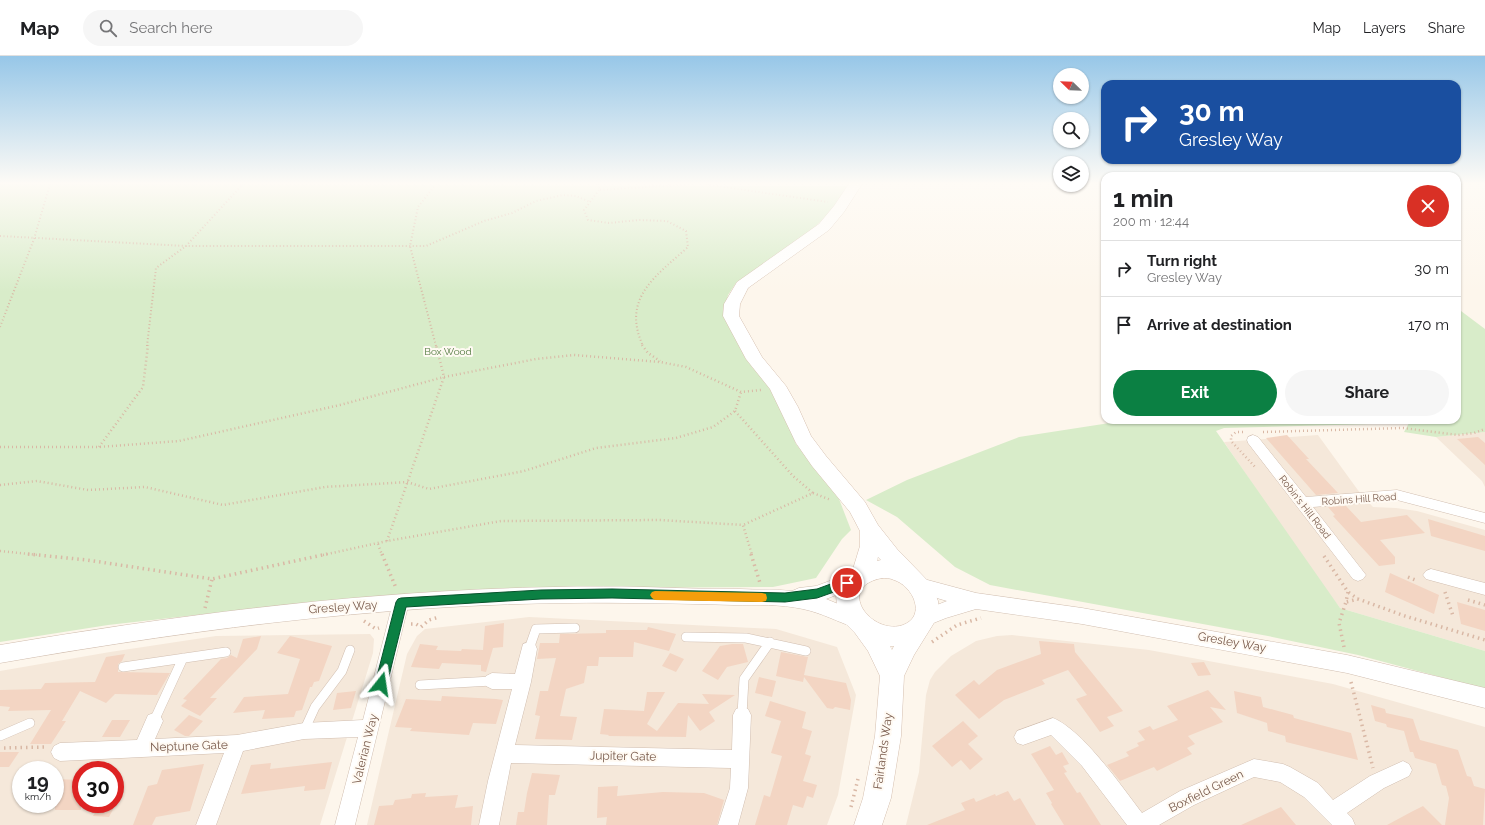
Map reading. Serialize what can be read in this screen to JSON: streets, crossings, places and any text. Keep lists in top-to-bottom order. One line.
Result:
{"streets":{"main road":["Fairlands Way"],"street":["Robins Hill Road","Robin's Hill Road","Gresley Way","Neptune Gate","Valerian Way","Jupiter Gate","Boxfield Green"]},"crossings":[["Robins Hill Road","Robin's Hill Road"],["Gresley Way","Valerian Way"],["Gresley Way","Fairlands Way"],["Neptune Gate","Valerian Way"]],"parks":["Box Wood"],"north":"top left","page":{"header":"Map","search":"Search here","nav":["Map","Layers","Share"],"turn":["30 m","Gresley Way"],"heading":["1 min","200 m · 12:44"],"list":[{"name":"Turn right","note":"Gresley Way","value":"30 m"},{"name":"Arrive at destination","value":"170 m"}],"buttons":["Exit","Share"],"speed":"19 km/h","limit":"30"}}
